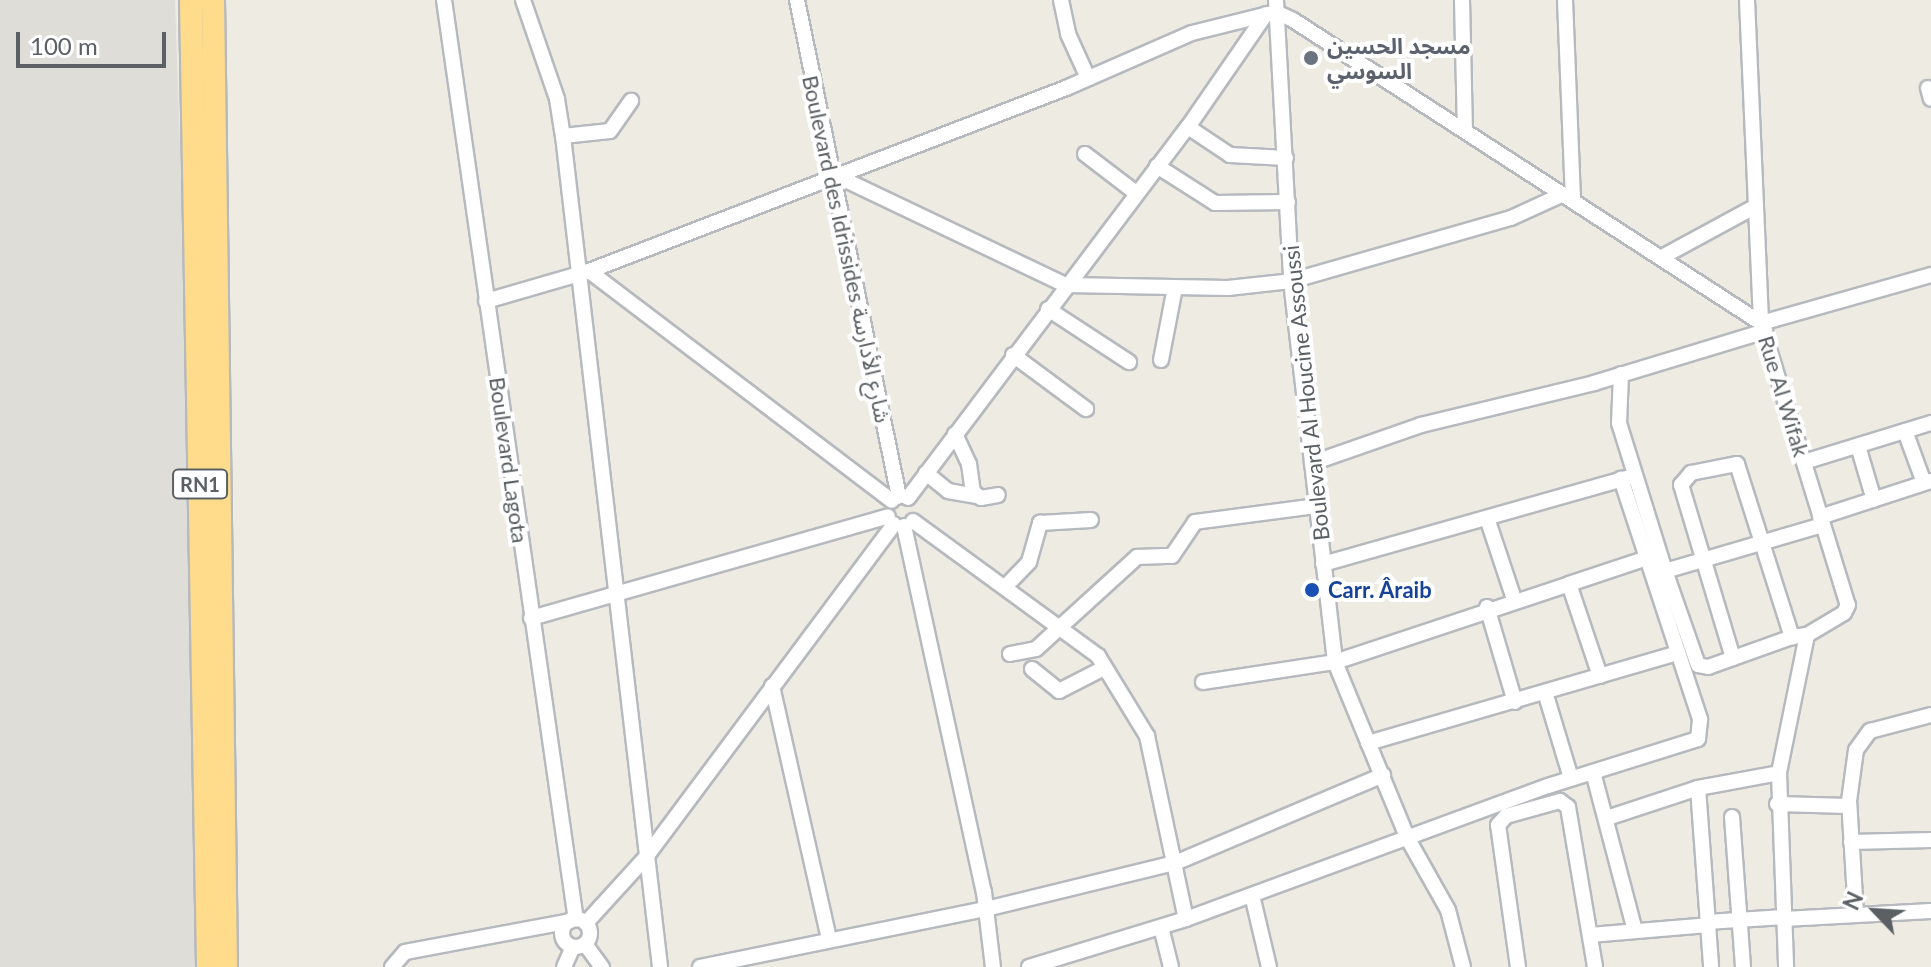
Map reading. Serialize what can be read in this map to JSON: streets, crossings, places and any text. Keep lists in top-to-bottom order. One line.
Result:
{"streets":{"highway":["RN1"],"street":["Boulevard des Idrissides شارع الأدارسة","Boulevard Al Houcine Assoussi","Rue Al Wifak","Boulevard Lagota"]},"crossings":[["Boulevard Al Houcine Assoussi","Rue Al Wifak"]],"places":["مسجد الحسين السوسي","Carr. Âraib"],"scale_bar":"100 m","north":"top left"}
